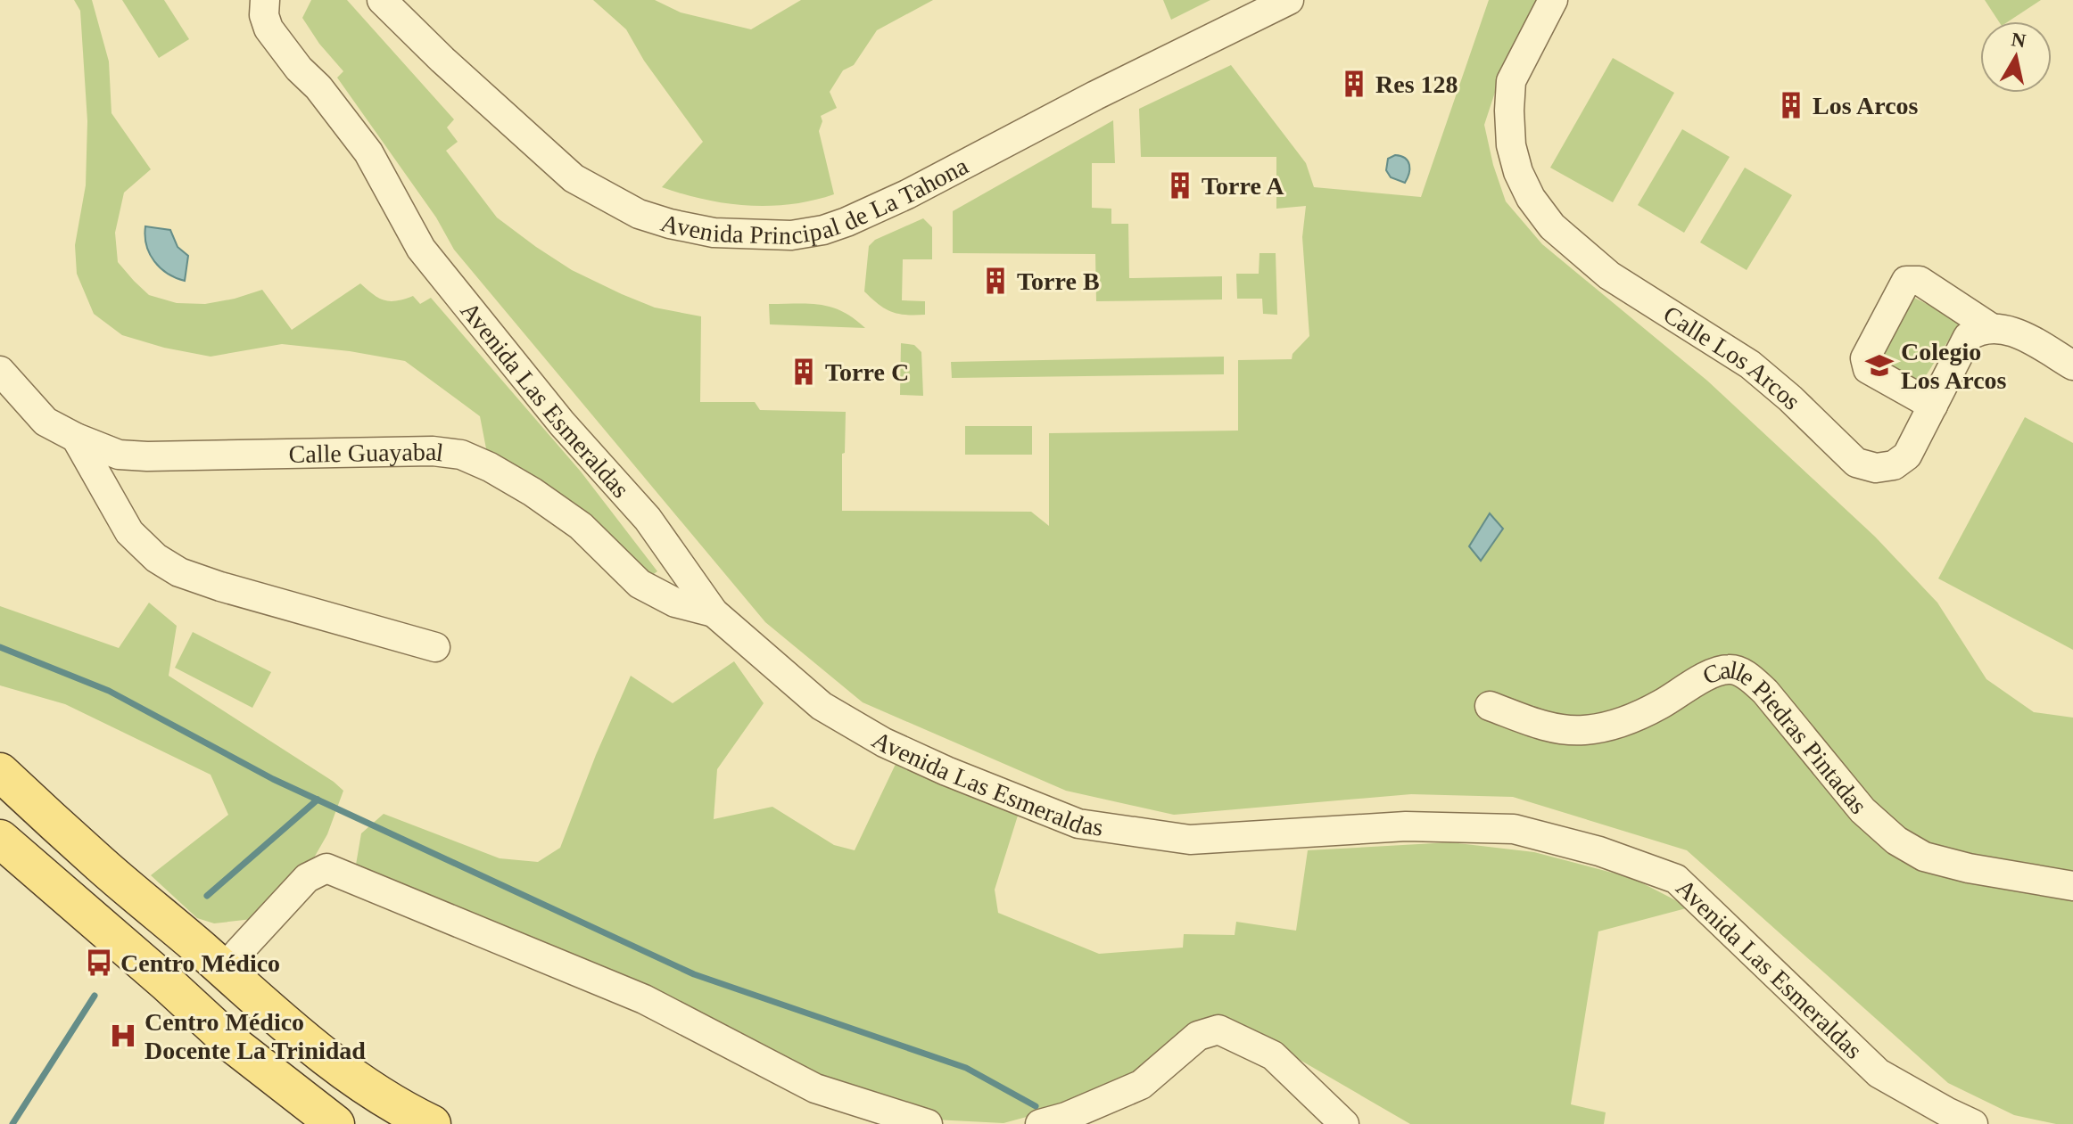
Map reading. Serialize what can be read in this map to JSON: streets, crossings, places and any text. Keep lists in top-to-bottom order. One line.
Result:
{"streets":{"street":["Avenida Principal de La Tahona","Calle Los Arcos","Avenida Las Esmeraldas","Calle Guayabal","Calle Piedras Pintadas"]},"crossings":[["Avenida Las Esmeraldas","Calle Guayabal"]],"places":{"building":["Res 128","Los Arcos","Torre A","Torre B","Torre C"],"school or university":["Colegio Los Arcos"],"bus stop":["Centro Médico"],"hospital":["Centro Médico Docente La Trinidad"]},"north":"top"}
